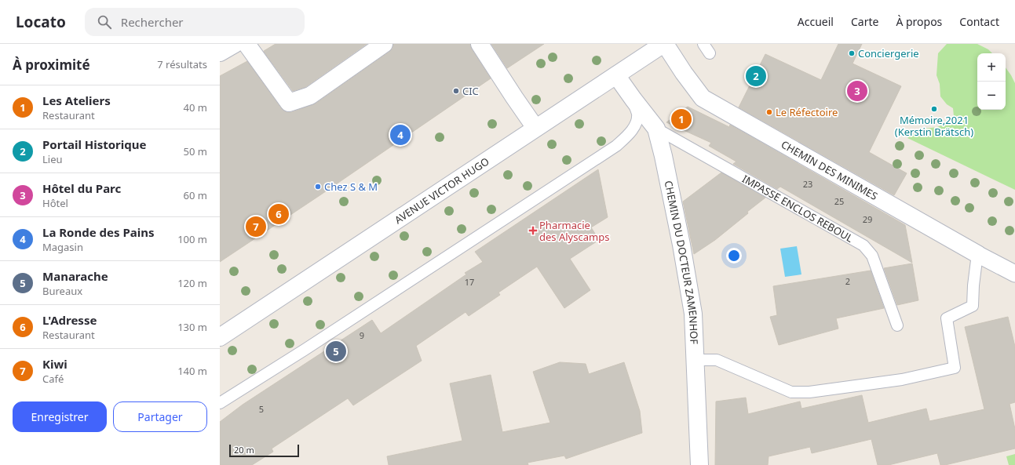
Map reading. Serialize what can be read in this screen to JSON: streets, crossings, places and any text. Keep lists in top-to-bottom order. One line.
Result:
{"streets":{"street":["CHEMIN DES MINIMES","AVENUE VICTOR HUGO","CHEMIN DU DOCTEUR ZAMENHOF"],"lane":["IMPASSE ENCLOS REBOUL"]},"crossings":[["CHEMIN DES MINIMES","AVENUE VICTOR HUGO"],["AVENUE VICTOR HUGO","CHEMIN DU DOCTEUR ZAMENHOF"],["IMPASSE ENCLOS REBOUL","CHEMIN DU DOCTEUR ZAMENHOF"]],"places":{"other":["Conciergerie","CIC","Mémoire,2021 (Kerstin Brätsch)","Le Réfectoire","Chez S & M"],"health":["Pharmacie des Alyscamps"]},"house_numbers":["23","25","29","2","17","9","5"],"scale_bar":"20 m","page":{"header":"Locato","search":"Rechercher","nav":["Accueil","Carte","À propos","Contact"],"heading":["À proximité","7 résultats"],"map_buttons":["+","−"],"pins":["2","3","1","4","6","7","5"],"list":[{"mark":"1","name":"Les Ateliers","note":"Restaurant","value":"40 m"},{"mark":"2","name":"Portail Historique","note":"Lieu","value":"50 m"},{"mark":"3","name":"Hôtel du Parc","note":"Hôtel","value":"60 m"},{"mark":"4","name":"La Ronde des Pains","note":"Magasin","value":"100 m"},{"mark":"5","name":"Manarache","note":"Bureaux","value":"120 m"},{"mark":"6","name":"L'Adresse","note":"Restaurant","value":"130 m"},{"mark":"7","name":"Kiwi","note":"Café","value":"140 m"}],"buttons":["Enregistrer","Partager"],"scale":"20 m"}}
